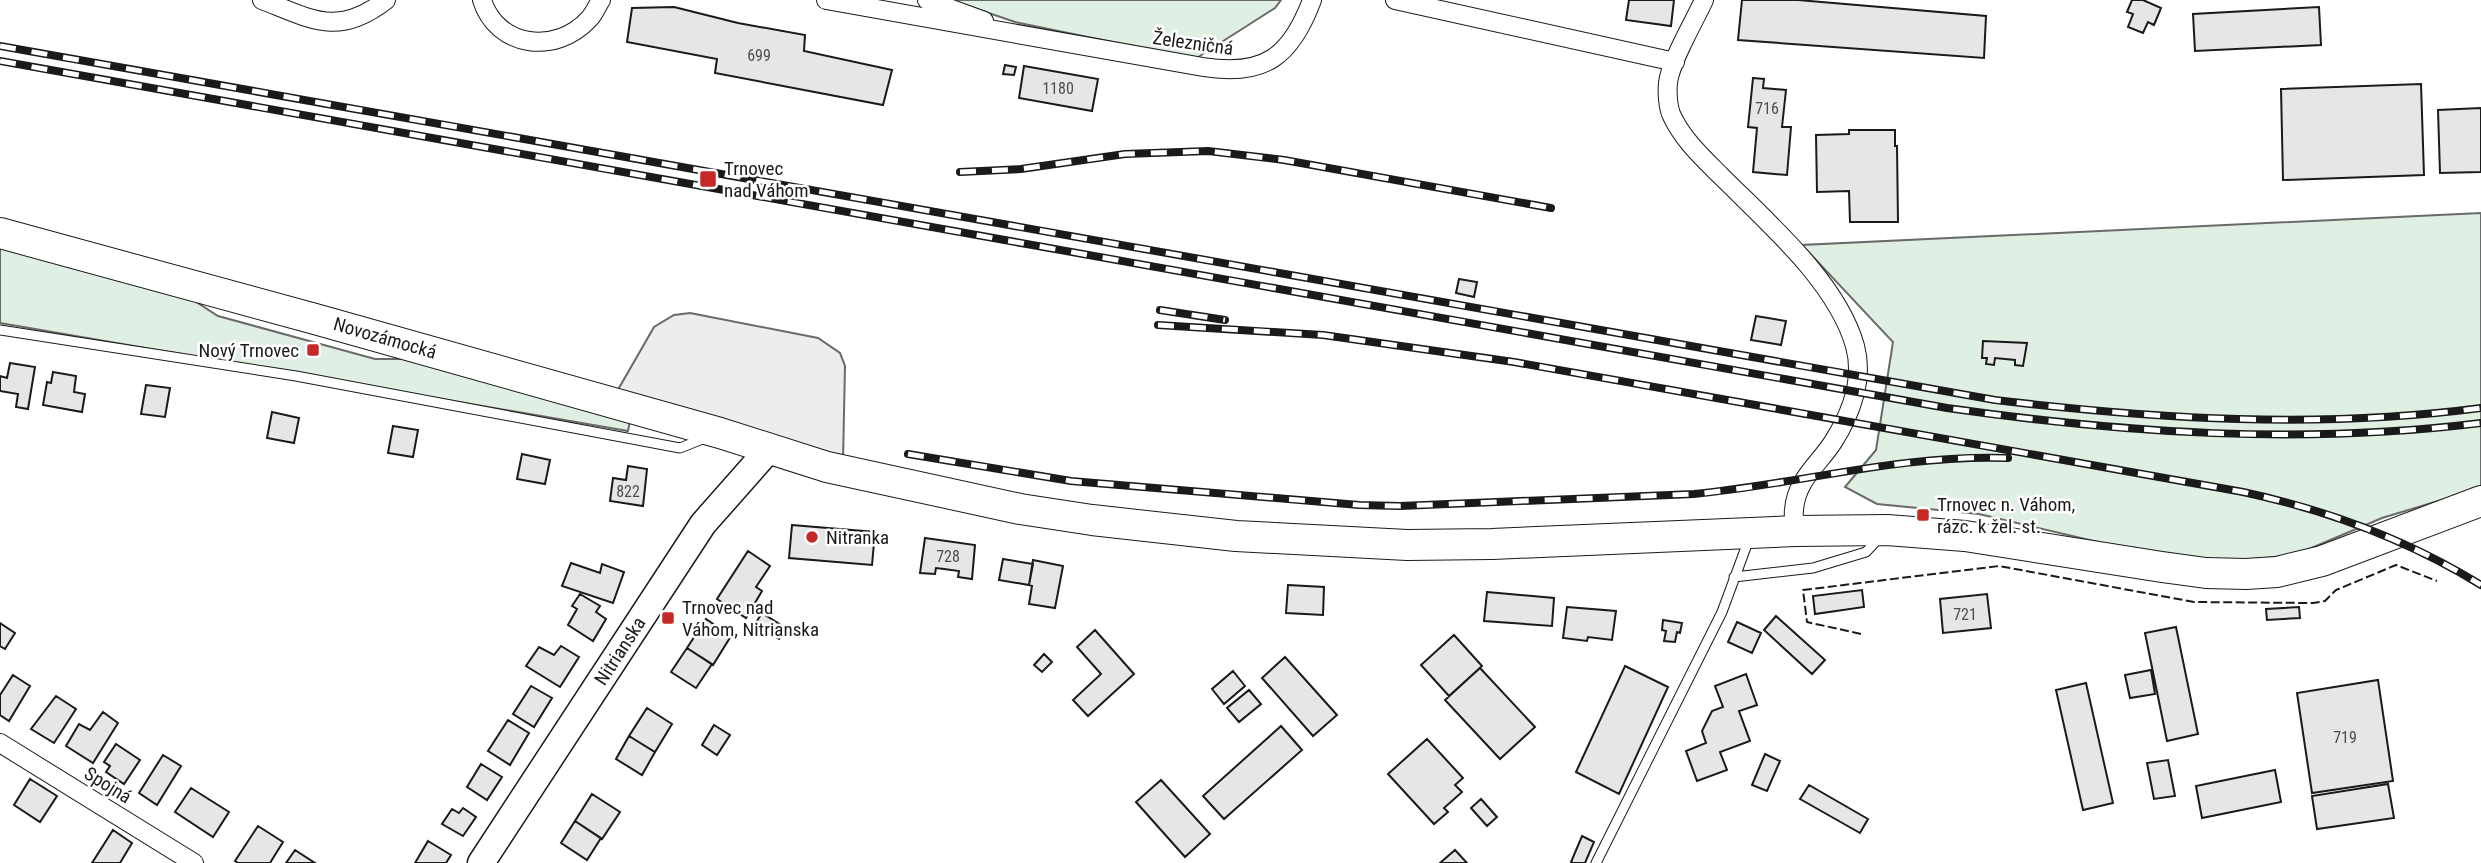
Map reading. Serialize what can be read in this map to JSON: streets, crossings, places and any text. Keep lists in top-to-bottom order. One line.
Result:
{"streets":{"main road":["Novozámocká","Nitrianska"],"street":["Železničná","Spojná"]},"crossings":[["Novozámocká","Nitrianska"]],"places":{"transit":["Trnovec nad Váhom","Nový Trnovec","Trnovec n. Váhom, rázc. k žel. st.","Trnovec nad Váhom, Nitrianska"],"other":["Nitranka"]},"house_numbers":["699","1180","716","822","728","721","719"]}
